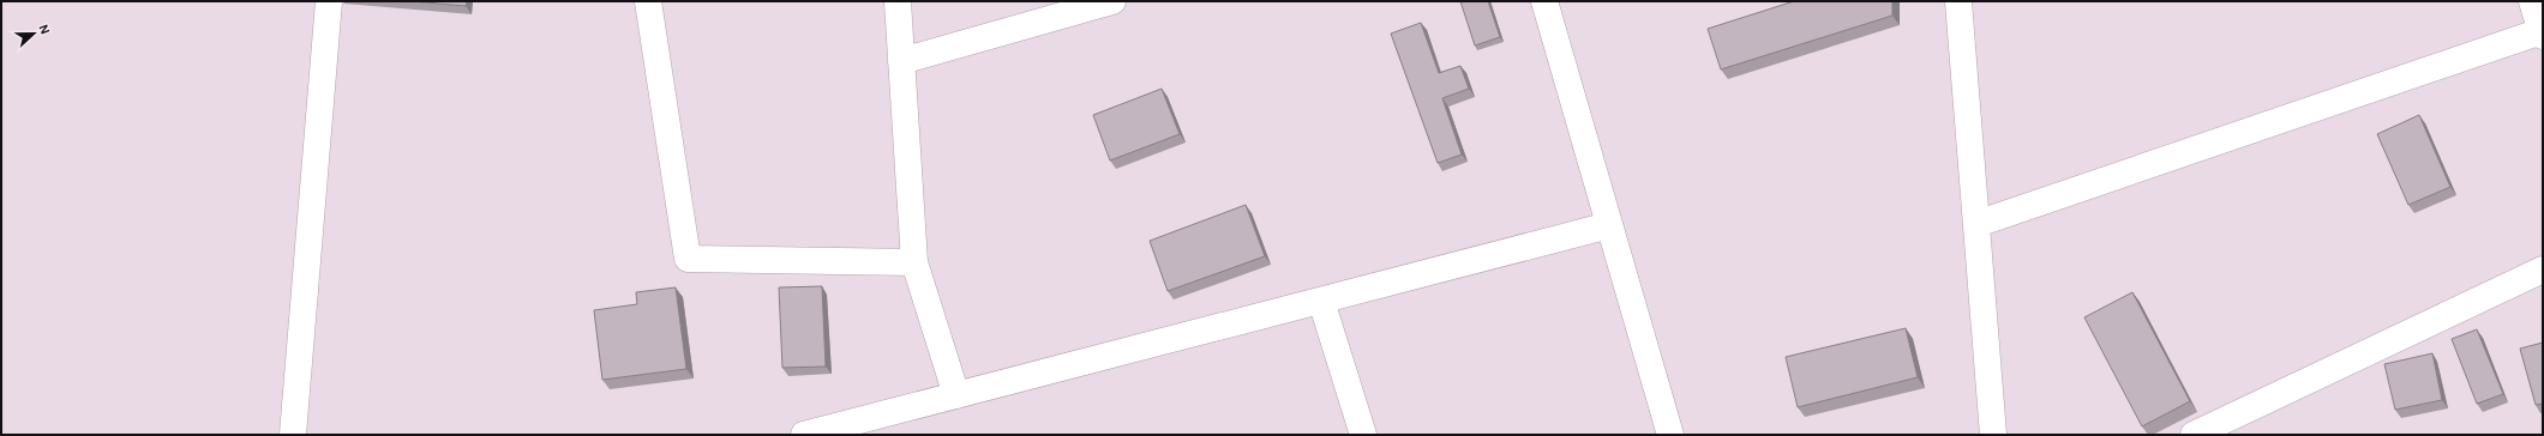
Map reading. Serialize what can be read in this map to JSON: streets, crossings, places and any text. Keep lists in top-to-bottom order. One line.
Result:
{"north":"right"}
